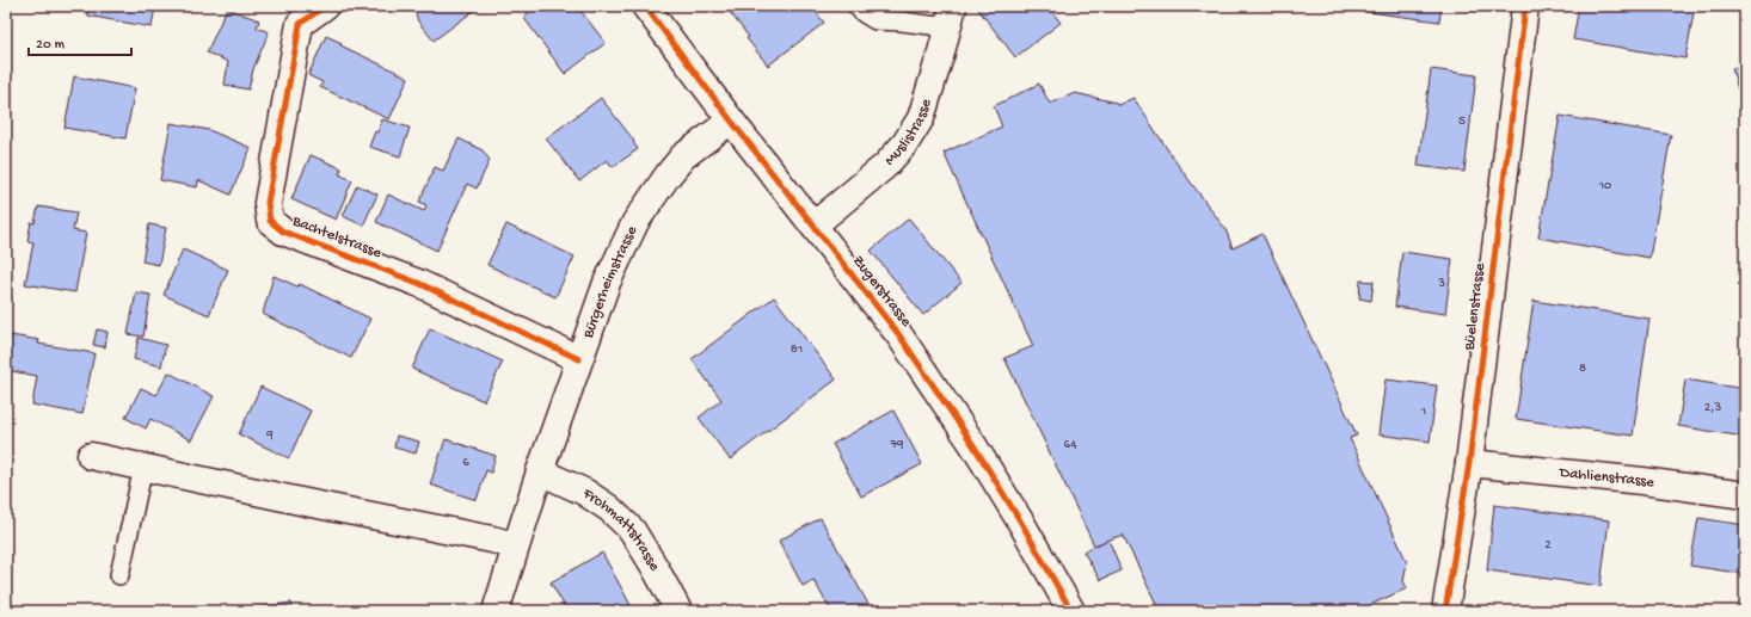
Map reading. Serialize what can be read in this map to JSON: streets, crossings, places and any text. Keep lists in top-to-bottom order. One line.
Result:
{"streets":{"street":["Muslistrasse","Bachtelstrasse","Bürgerheimstrasse","Zugerstrasse","Büelenstrasse","Dahlienstrasse","Frohmattstrasse"]},"crossings":[["Muslistrasse","Zugerstrasse"],["Bachtelstrasse","Bürgerheimstrasse"],["Bürgerheimstrasse","Zugerstrasse"],["Bürgerheimstrasse","Frohmattstrasse"],["Büelenstrasse","Dahlienstrasse"]],"house_numbers":["5","10","3","81","8","2,3","1","9","79","64","6","2"],"scale_bar":"20 m"}
